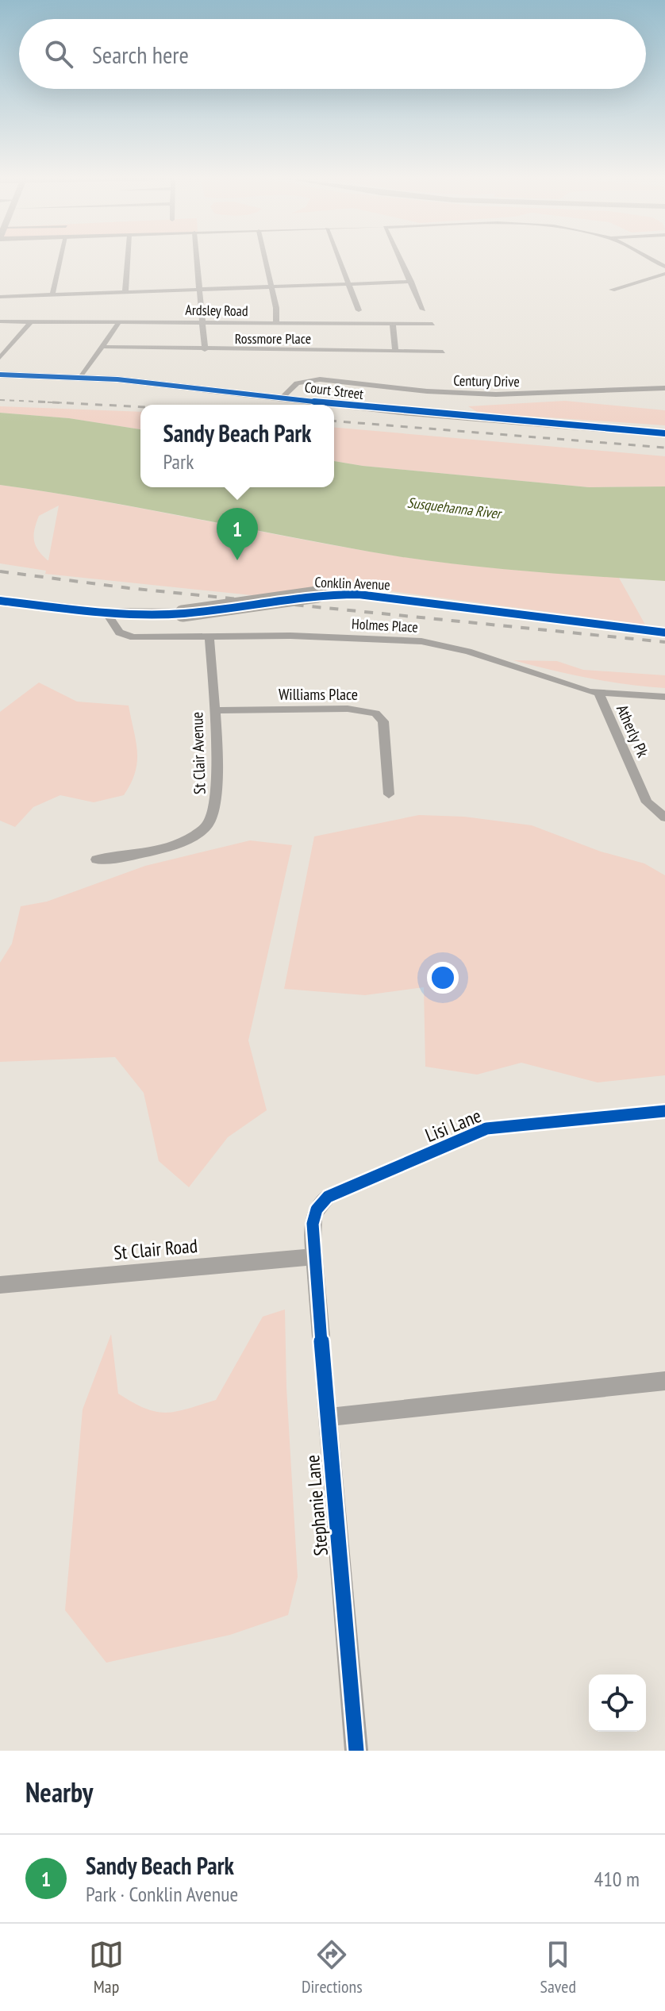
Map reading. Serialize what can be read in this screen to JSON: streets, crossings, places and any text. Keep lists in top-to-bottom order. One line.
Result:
{"streets":{"main road":["Court Street","Conklin Avenue"],"street":["Ardsley Road","Rossmore Place","Century Drive","Holmes Place","Williams Place","Atherly Pk","St Clair Avenue","Lisi Lane","St Clair Road","Stephanie Lane"]},"crossings":[["Century Drive","Court Street"],["Conklin Avenue","Holmes Place"],["Holmes Place","Atherly Pk"],["Holmes Place","St Clair Avenue"],["Williams Place","St Clair Avenue"],["Lisi Lane","St Clair Road"],["Lisi Lane","Stephanie Lane"],["St Clair Road","Stephanie Lane"]],"water":["Susquehanna River"],"page":{"search":"Search here","popup":["Sandy Beach Park","Park"],"pins":"1","heading":"Nearby","list":[{"mark":"1","name":"Sandy Beach Park","note":"Park · Conklin Avenue","value":"410 m"}],"nav":["Map","Directions","Saved"]}}
